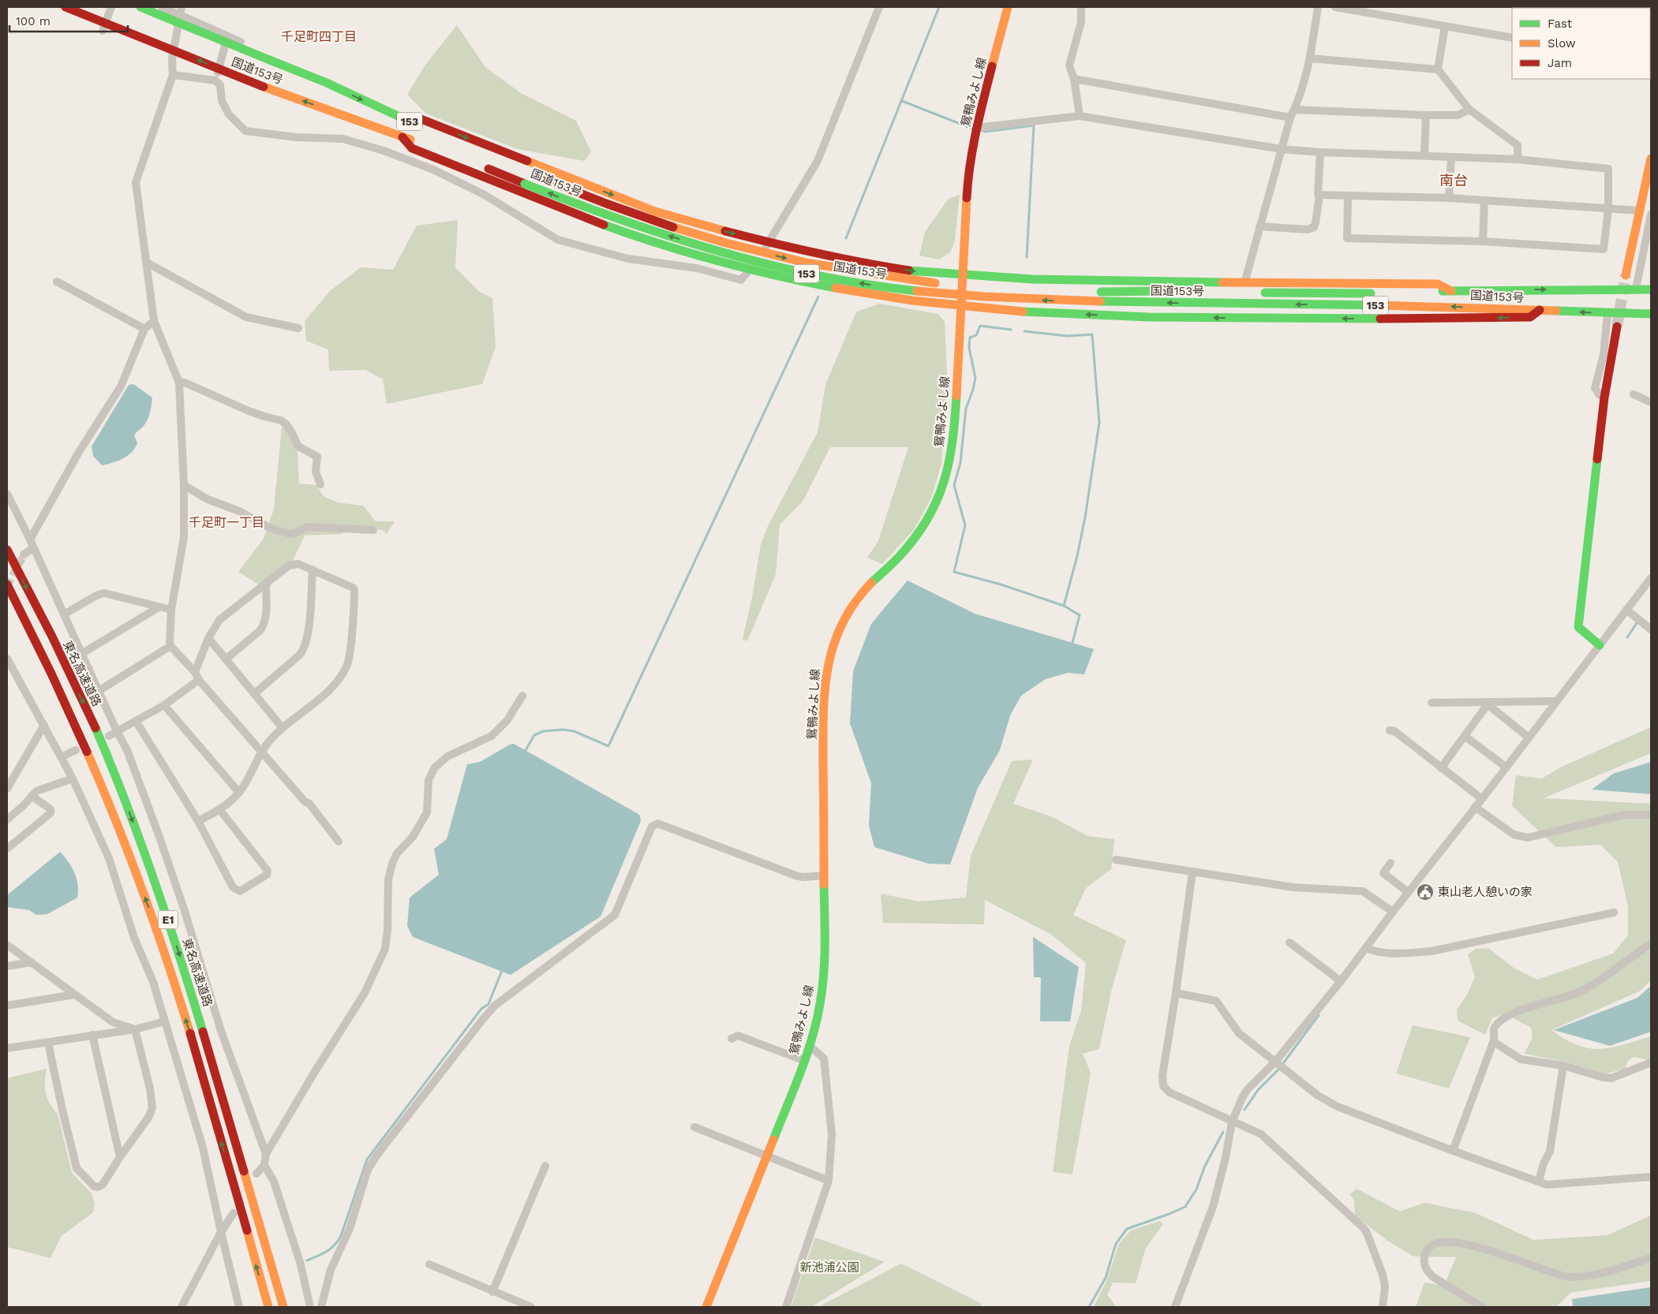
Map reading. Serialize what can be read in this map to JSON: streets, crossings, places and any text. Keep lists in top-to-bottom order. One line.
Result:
{"streets":{"main road":["国道153号","鴛鴨みよし線","153","東名高速道路","E1"]},"districts":["千足町四丁目","南台","千足町一丁目"],"parks":["新池浦公園"],"places":{"public building":["東山老人憩いの家"]},"legend":["Fast","Slow","Jam"],"scale_bar":"100 m"}
